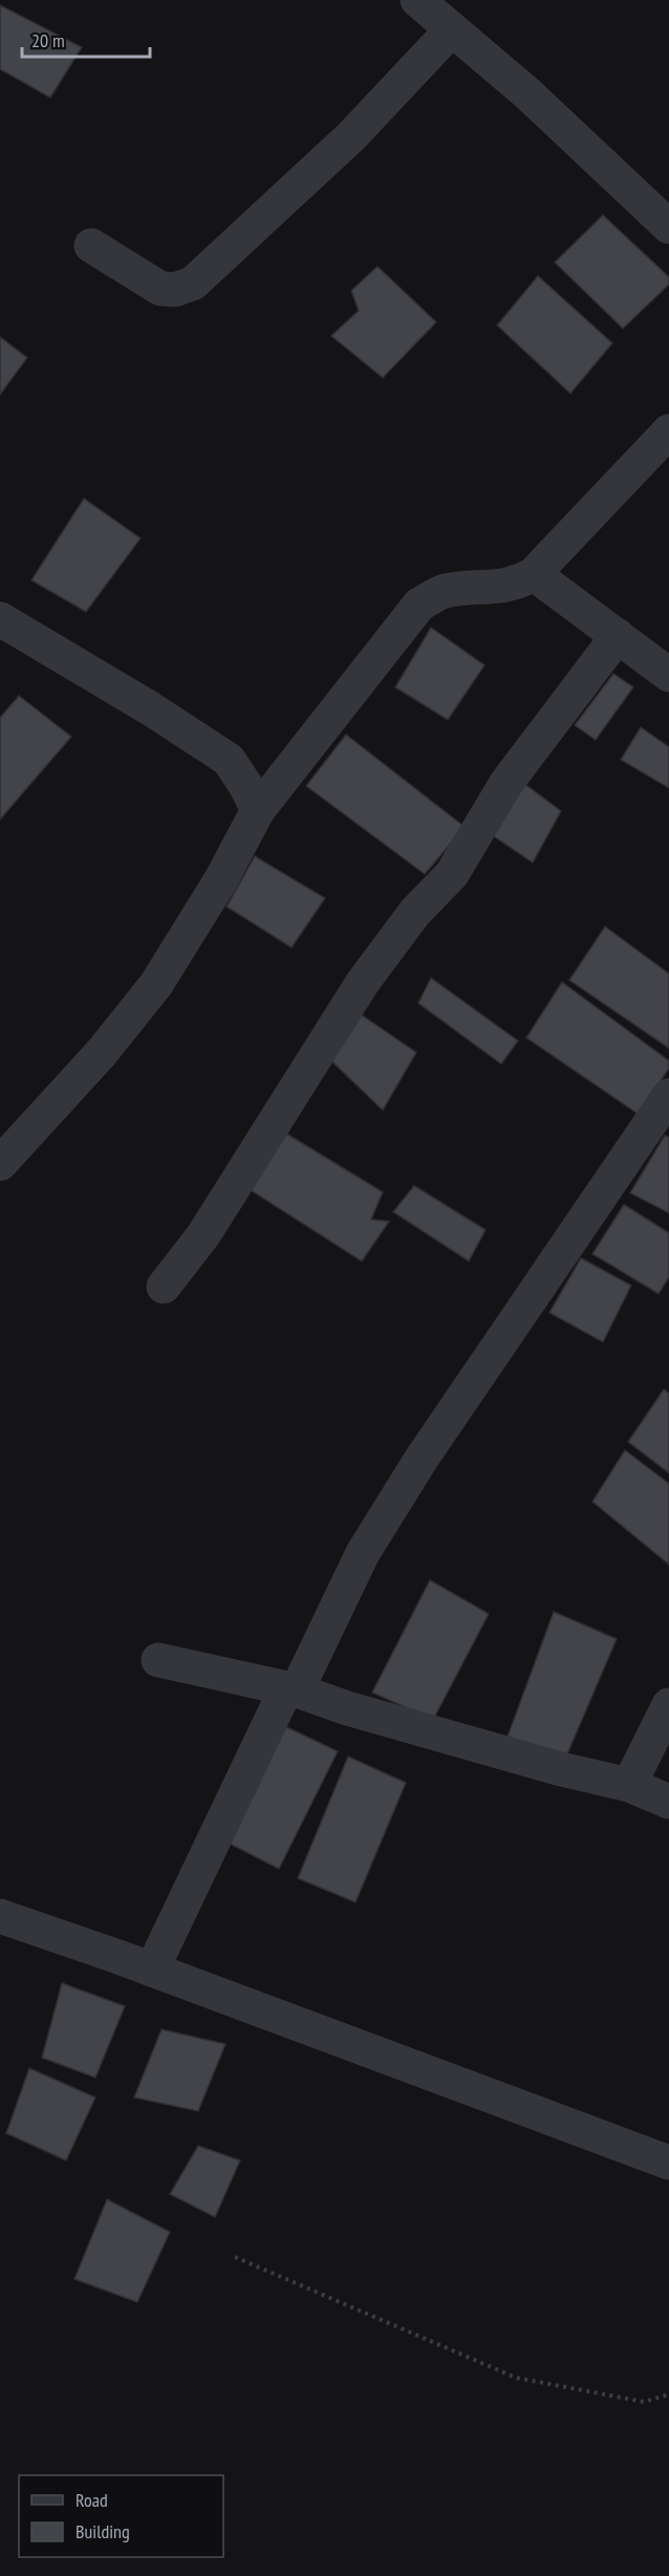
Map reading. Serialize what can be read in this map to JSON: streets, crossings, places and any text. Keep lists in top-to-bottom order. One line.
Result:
{"legend":["Road","Building"],"scale_bar":"20 m"}
